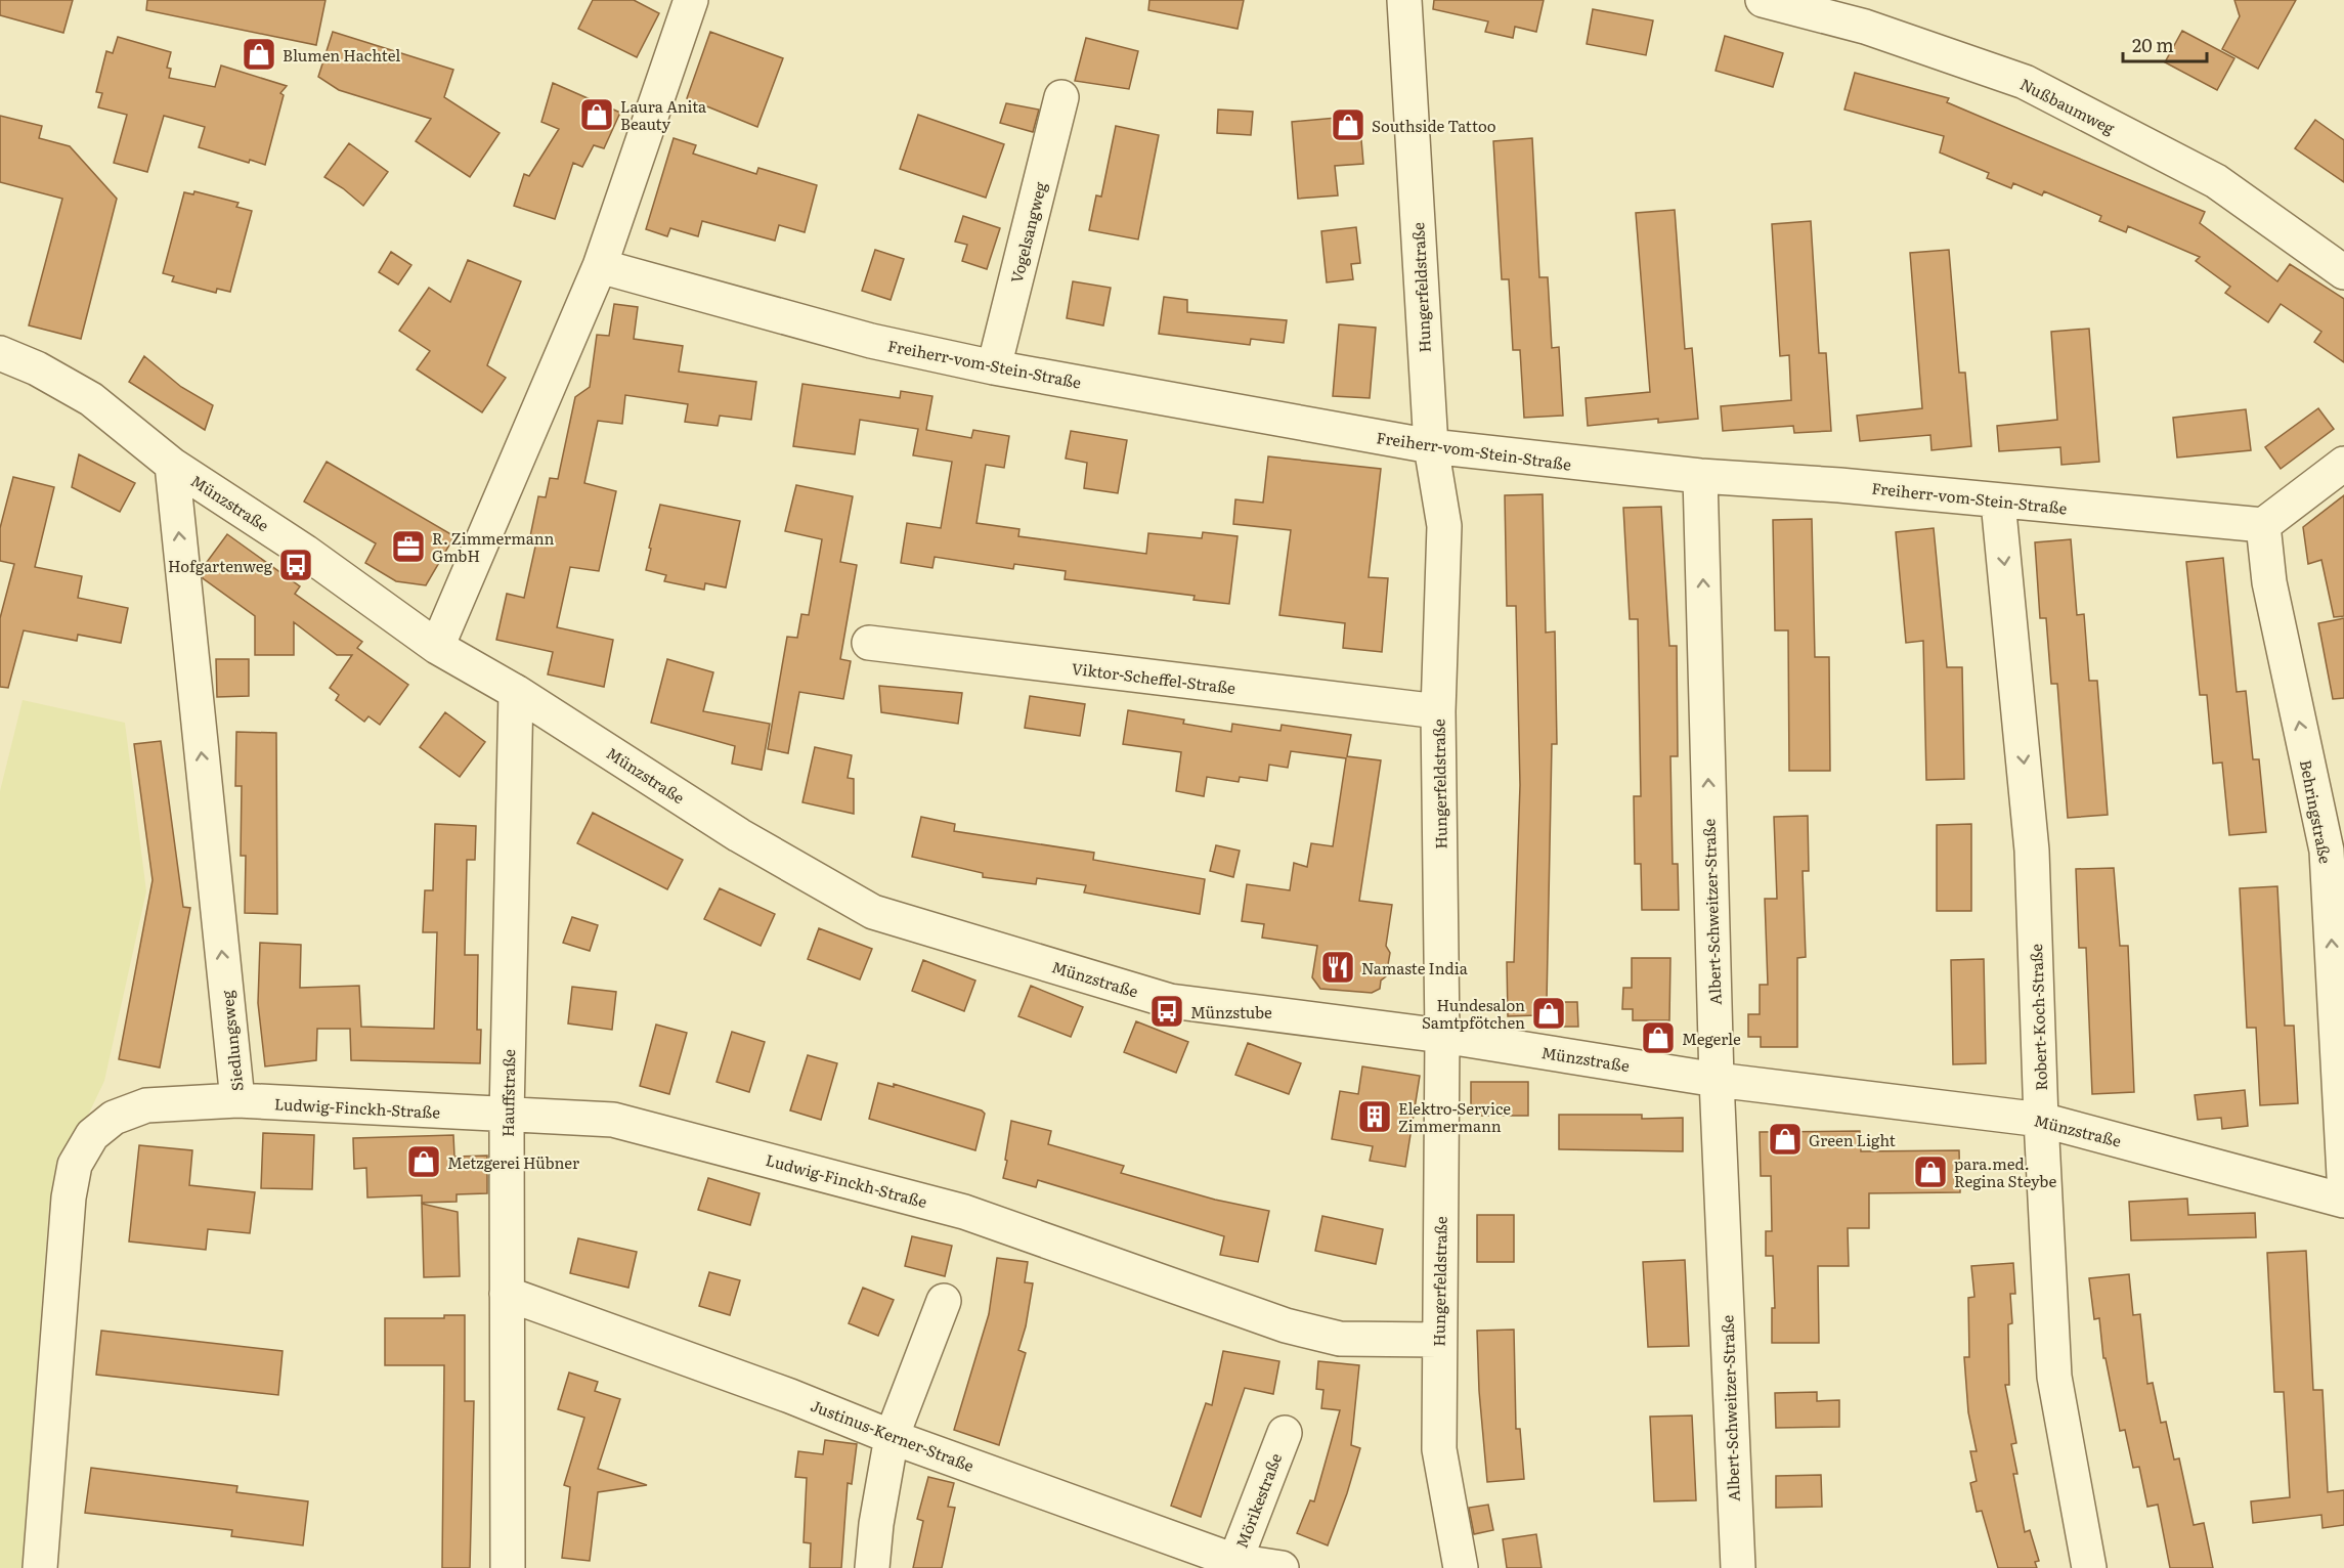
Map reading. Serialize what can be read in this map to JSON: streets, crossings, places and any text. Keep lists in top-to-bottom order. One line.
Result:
{"streets":{"street":["Nußbaumweg","Vogelsangweg","Hungerfeldstraße","Freiherr-vom-Stein-Straße","Münzstraße","Viktor-Scheffel-Straße","Behringstraße","Albert-Schweitzer-Straße","Robert-Koch-Straße","Siedlungsweg","Hauffstraße","Ludwig-Finckh-Straße","Justinus-Kerner-Straße","Mörikestraße"]},"crossings":[["Vogelsangweg","Freiherr-vom-Stein-Straße"],["Hungerfeldstraße","Freiherr-vom-Stein-Straße"],["Hungerfeldstraße","Münzstraße"],["Hungerfeldstraße","Viktor-Scheffel-Straße"],["Hungerfeldstraße","Ludwig-Finckh-Straße"],["Freiherr-vom-Stein-Straße","Behringstraße"],["Freiherr-vom-Stein-Straße","Albert-Schweitzer-Straße"],["Freiherr-vom-Stein-Straße","Robert-Koch-Straße"],["Münzstraße","Albert-Schweitzer-Straße"],["Münzstraße","Robert-Koch-Straße"],["Münzstraße","Siedlungsweg"],["Münzstraße","Hauffstraße"],["Siedlungsweg","Ludwig-Finckh-Straße"],["Hauffstraße","Ludwig-Finckh-Straße"],["Hauffstraße","Justinus-Kerner-Straße"],["Justinus-Kerner-Straße","Mörikestraße"]],"one_way":["Behringstraße","Albert-Schweitzer-Straße","Robert-Koch-Straße","Siedlungsweg"],"places":{"shop":["Blumen Hachtel","Laura Anita Beauty","Southside Tattoo","Hundesalon Samtpfötchen","Megerle","Green Light","Metzgerei Hübner","para.med. Regina Steybe"],"office":["R. Zimmermann GmbH"],"bus stop":["Hofgartenweg","Münzstube"],"restaurant":["Namaste India"],"building":["Elektro-Service Zimmermann"]},"scale_bar":"20 m"}
